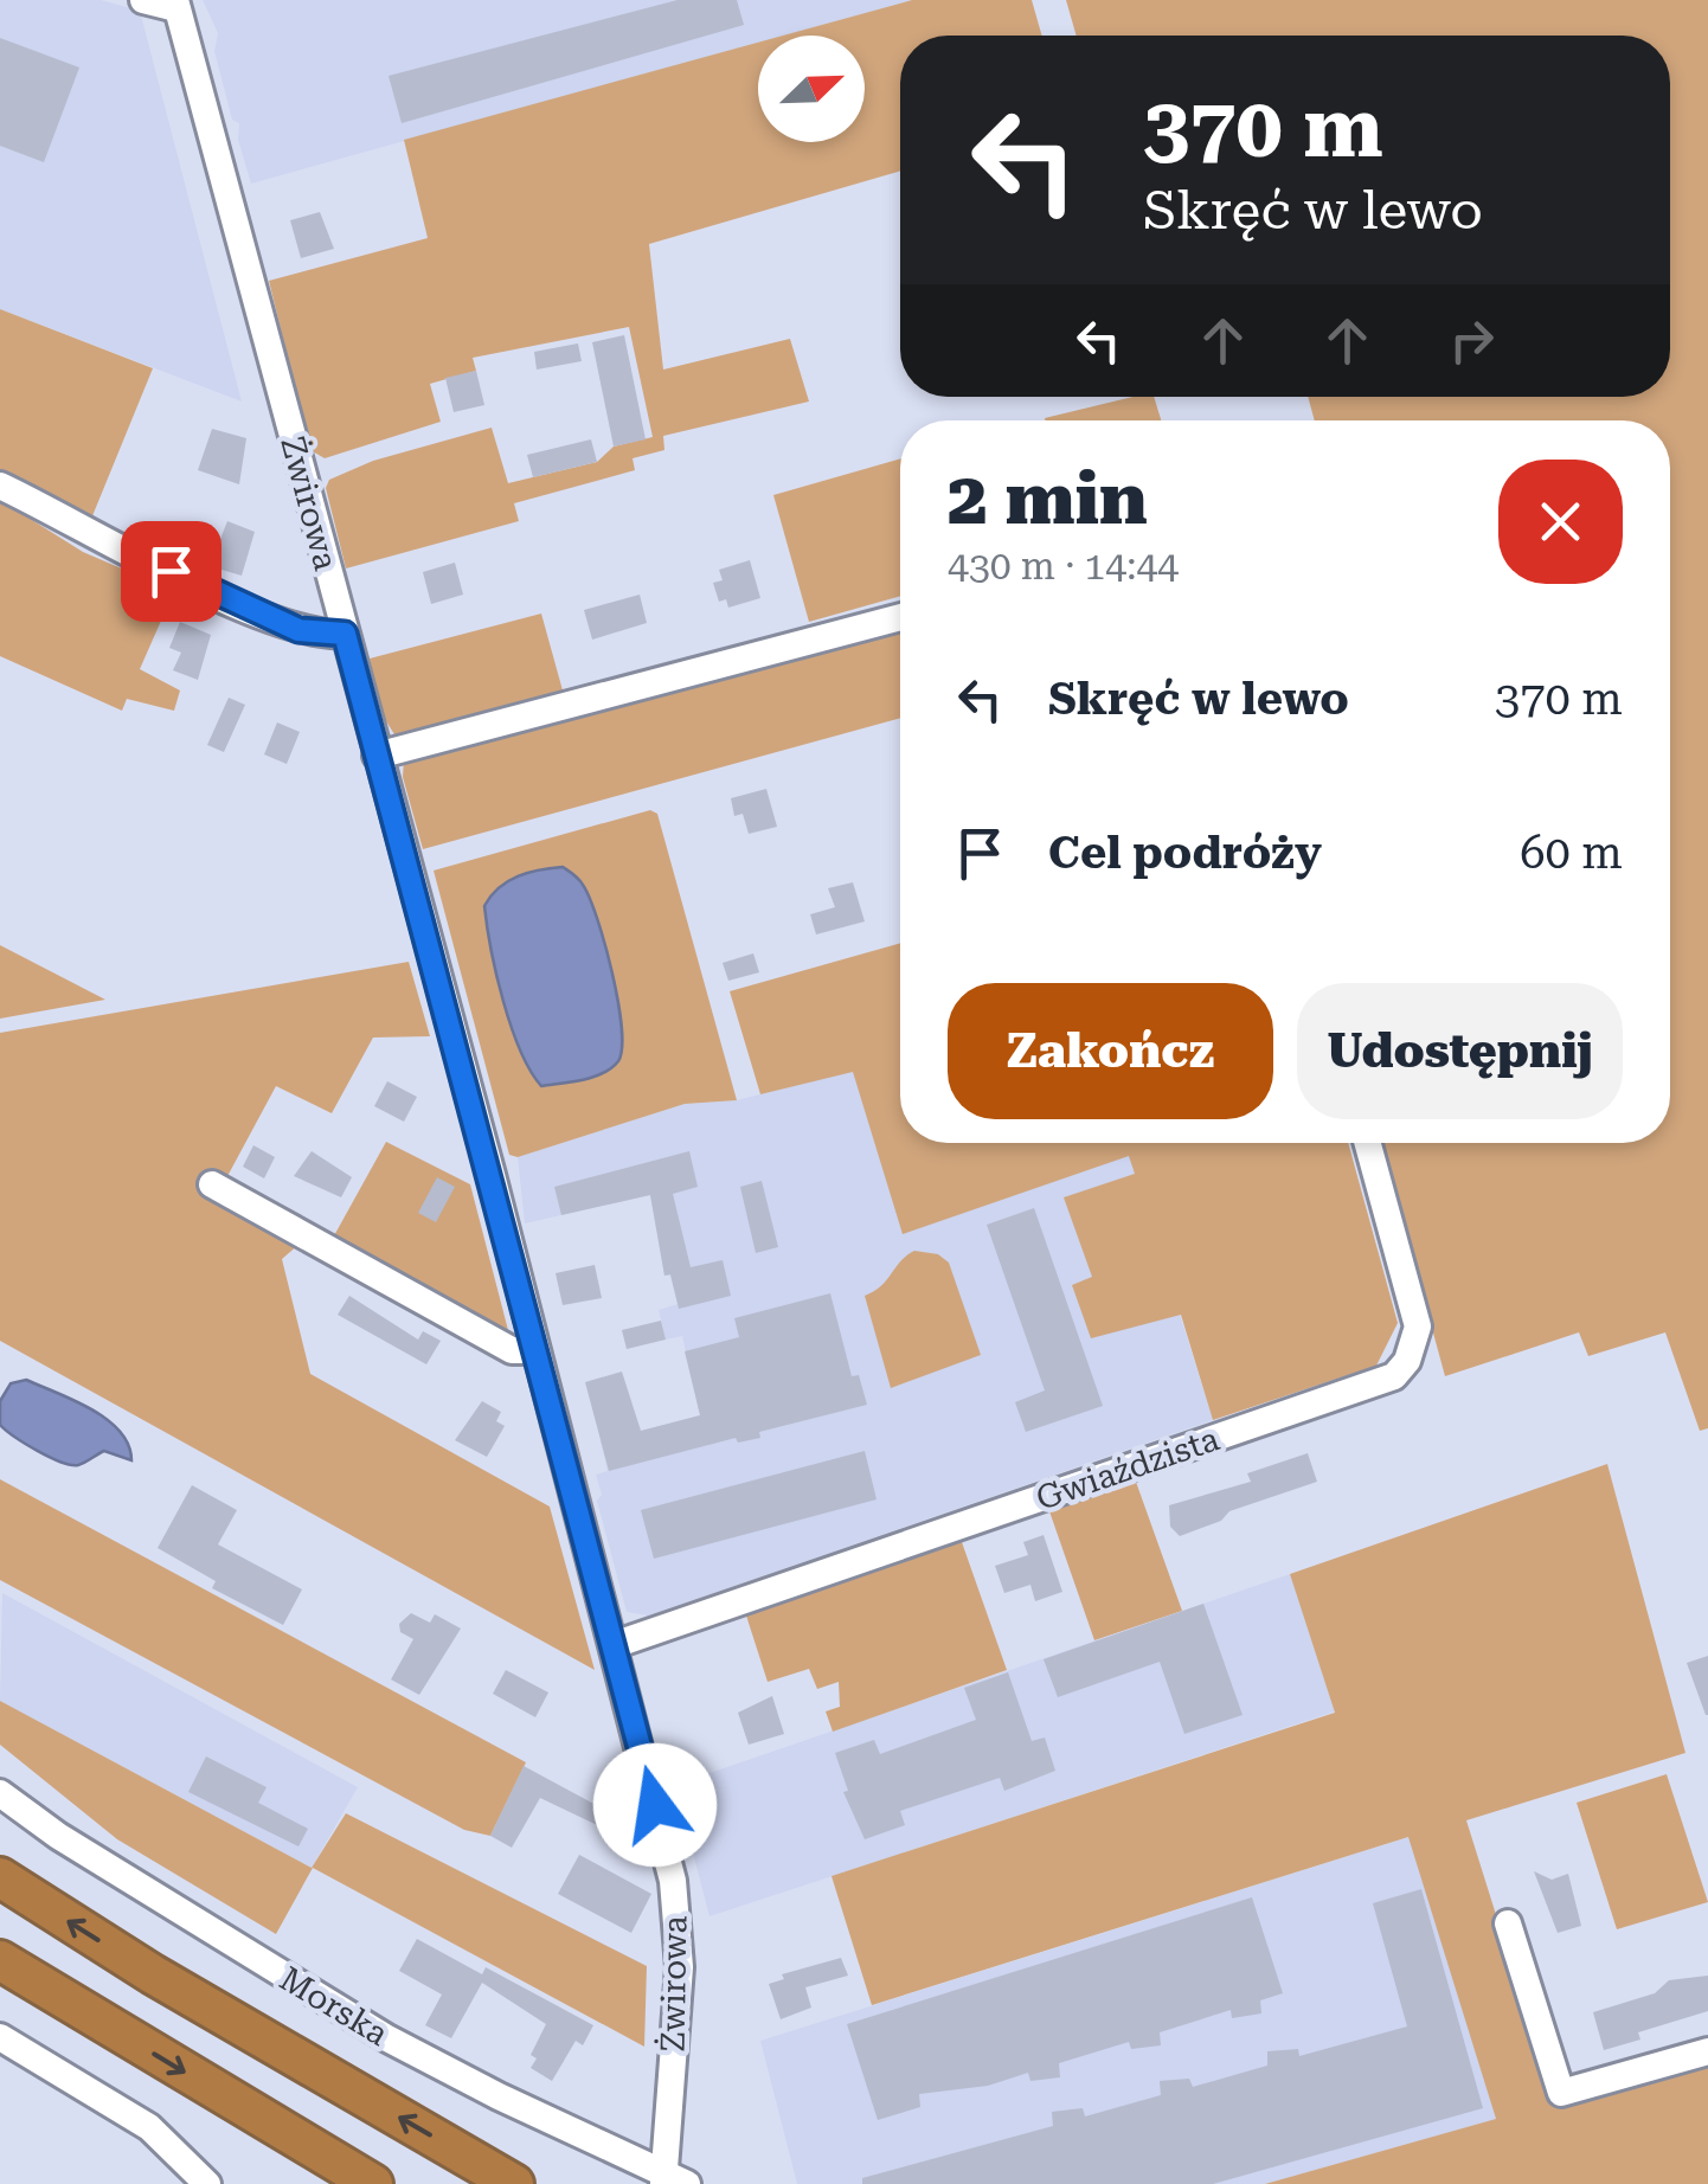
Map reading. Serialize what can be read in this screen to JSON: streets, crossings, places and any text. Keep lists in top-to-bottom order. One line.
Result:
{"streets":{"street":["Żwirowa","Gwiaździsta","Morska"]},"crossings":[["Żwirowa","Gwiaździsta"],["Żwirowa","Morska"]],"north":"top right","page":{"turn":["370 m","Skręć w lewo"],"heading":["2 min","430 m · 14:44"],"list":[{"name":"Skręć w lewo","value":"370 m"},{"name":"Cel podróży","value":"60 m"}],"buttons":["Zakończ","Udostępnij"]}}
